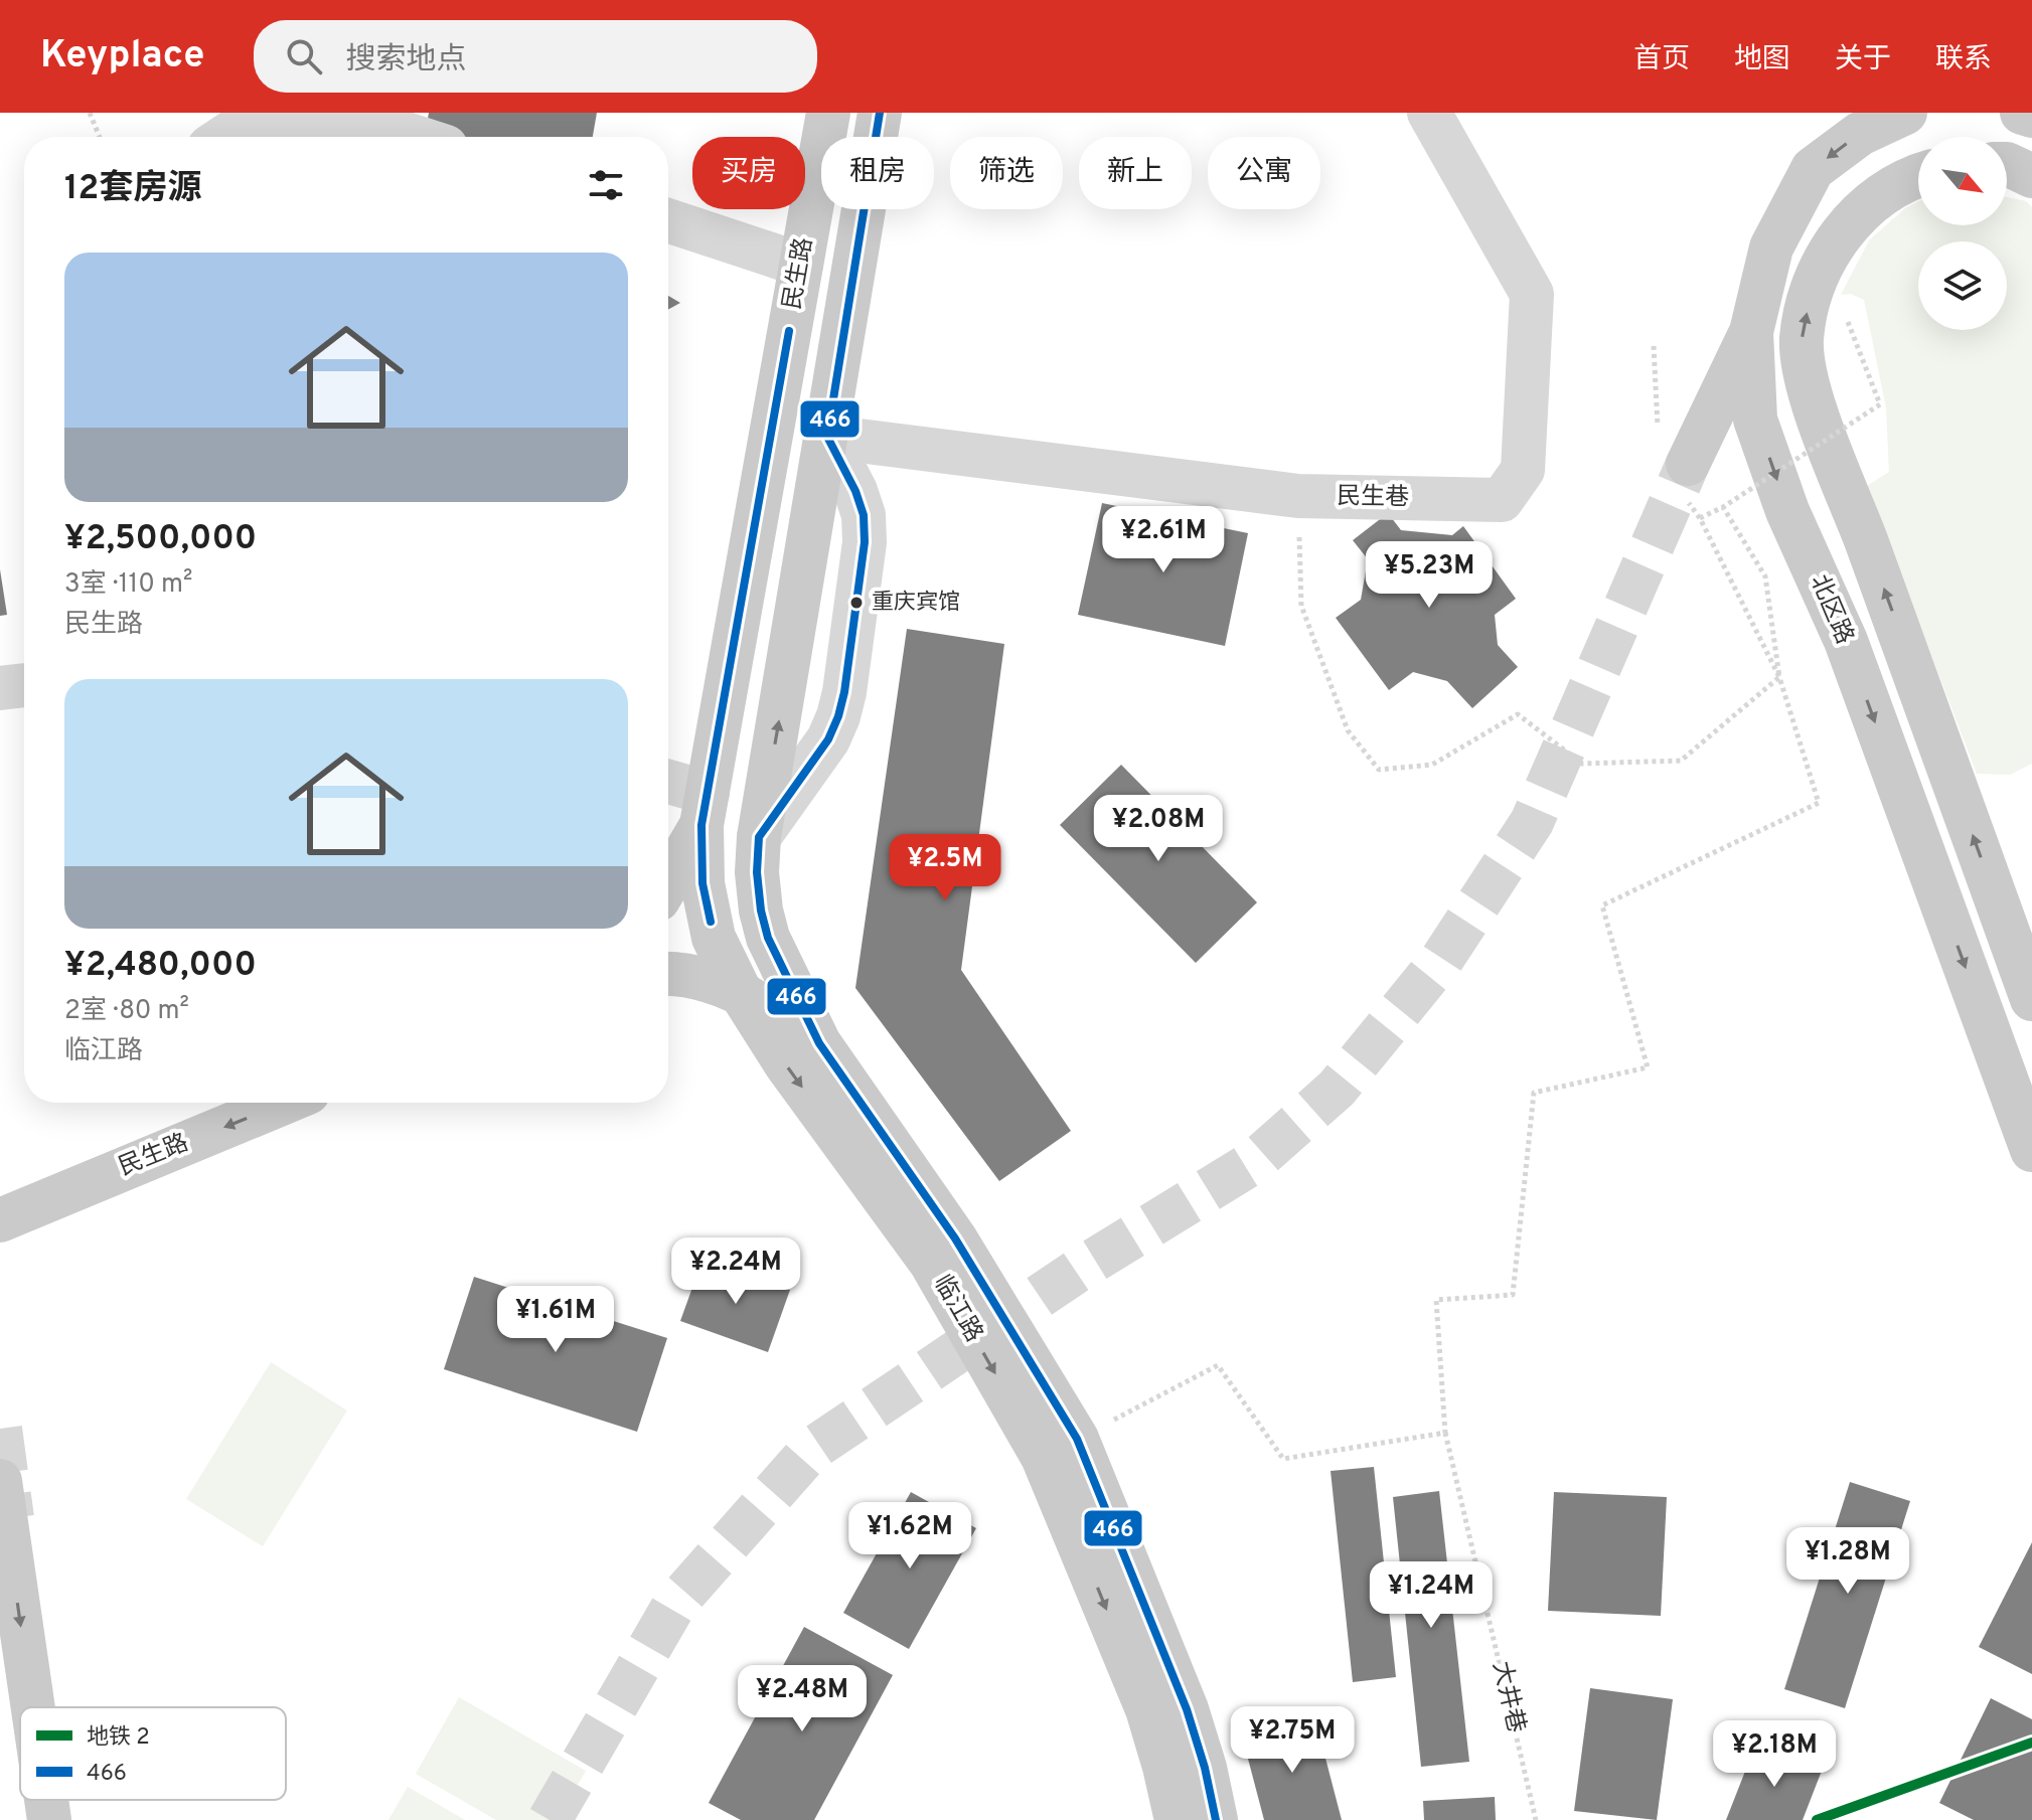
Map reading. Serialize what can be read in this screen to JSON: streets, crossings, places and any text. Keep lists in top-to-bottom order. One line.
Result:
{"streets":{"main road":["民生路","北区路","临江路"],"street":["民生巷"],"path":["大井巷"]},"crossings":[["民生路","临江路"]],"places":["重庆宾馆"],"lines":["transit line 466","metro line 2"],"legend":["地铁 2","466"],"north":"bottom right","page":{"header":"Keyplace","search":"搜索地点","nav":["首页","地图","关于","联系"],"chip":["买房","租房","筛选","新上","公寓"],"heading":"12套房源","list":[{"name":"¥2,500,000","note":"3室 · 110 m² · 民生路"},{"name":"¥2,480,000","note":"2室 · 80 m² · 临江路"}],"price":["¥2.61M","¥5.23M","¥2.08M","¥2.5M","¥2.24M","¥1.61M","¥1.62M","¥1.28M","¥1.24M","¥2.48M","¥2.75M","¥2.18M"]}}
